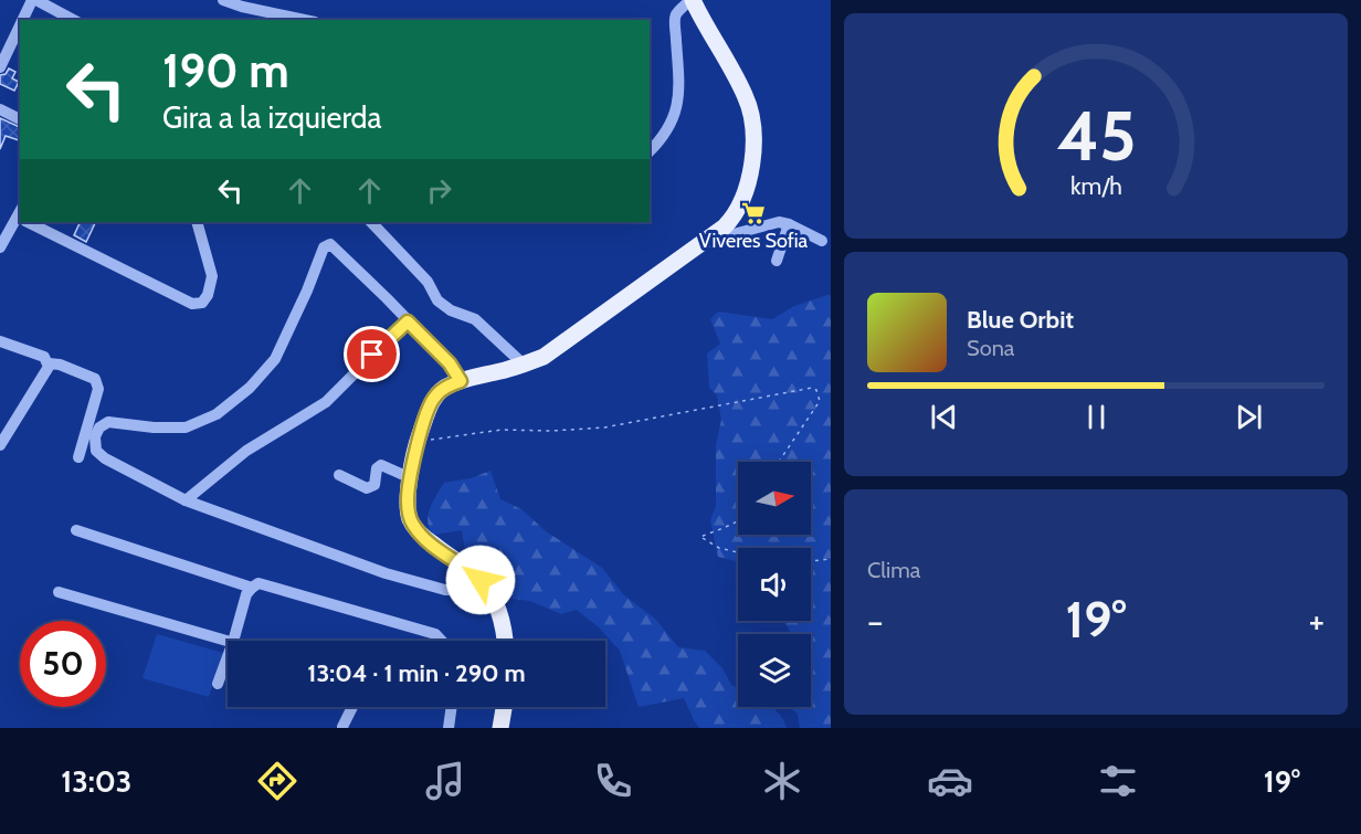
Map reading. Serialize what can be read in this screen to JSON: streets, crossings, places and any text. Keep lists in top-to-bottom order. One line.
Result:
{"places":{"supermarket":["Viveres Sofia"]},"north":"right","page":{"turn":["190 m","Gira a la izquierda"],"song":["Blue Orbit","Sona"],"tile":"Clima","heat":["−","19°","+"],"limit":"50","trip":"13:04 · 1 min · 290 m","tabs":["13:03","19°"],"gauge":["45","km/h"]}}
